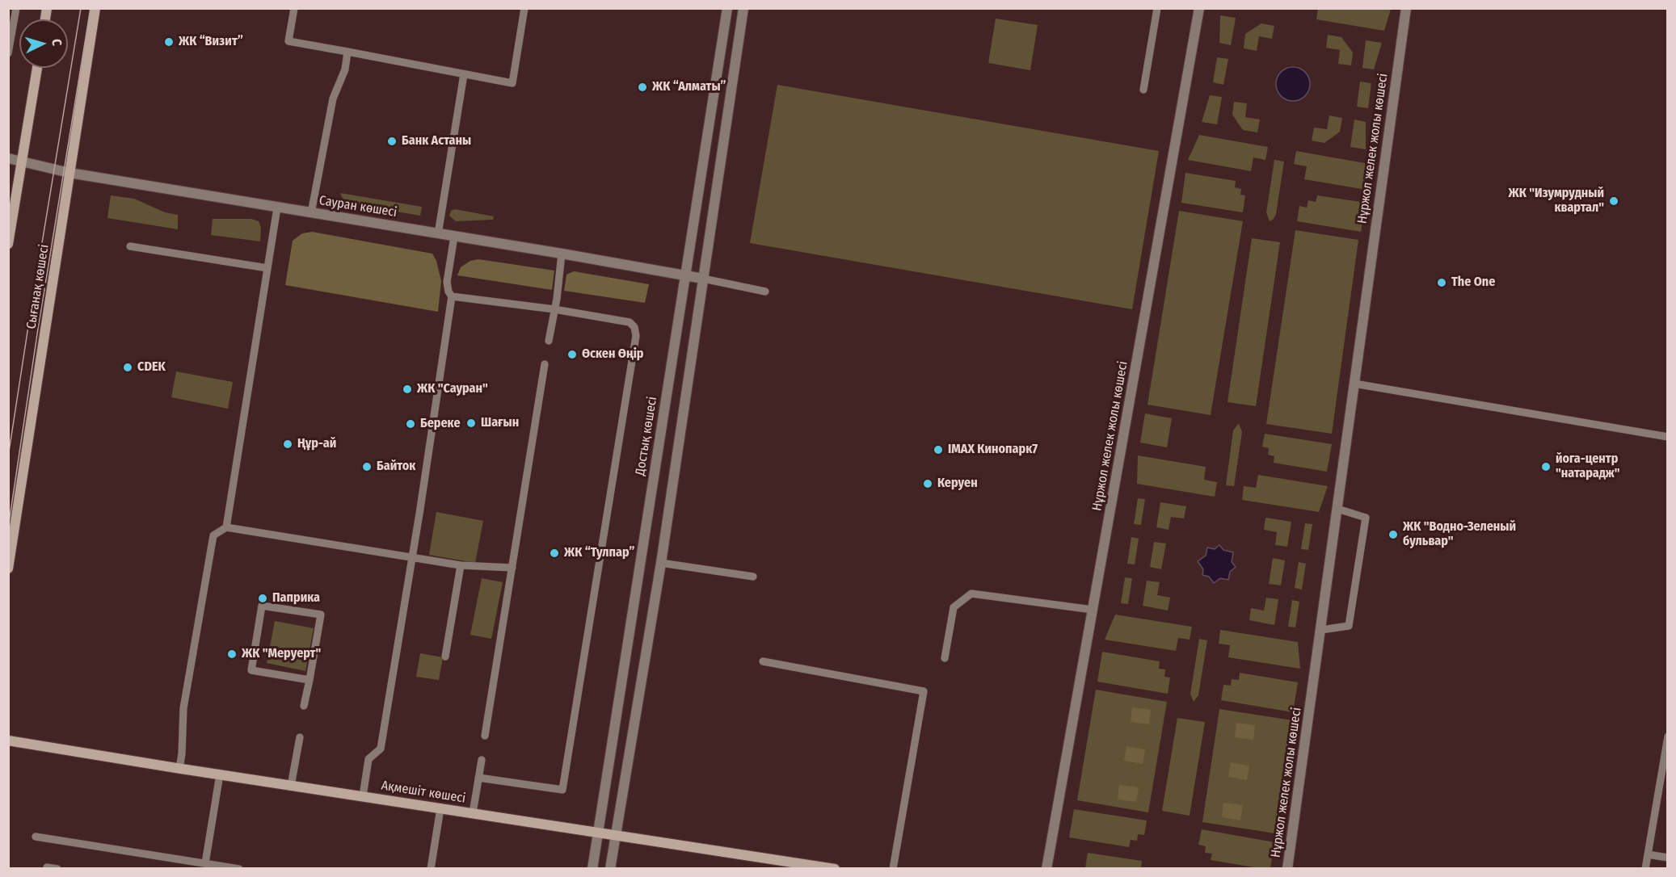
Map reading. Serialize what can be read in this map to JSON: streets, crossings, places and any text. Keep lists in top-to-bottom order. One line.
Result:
{"streets":{"main road":["Сығанақ көшесі","Ақмешіт көшесі"],"street":["Нұржол желек жолы көшесі","Сауран көшесі","Достық көшесі"]},"crossings":[["Сауран көшесі","Сығанақ көшесі"],["Сауран көшесі","Достық көшесі"],["Достық көшесі","Ақмешіт көшесі"]],"places":["ЖК “Визит”","ЖК “Алматы”","Банк Астаны","ЖК \"Изумрудный квартал\"","The One","Өскен Өңір","CDEK","ЖК \"Сауран\"","Шағын","Береке","Ңұр-ай","IMAX Кинопарк7","Байток","йога-центр \"натарадж\"","Керуен","ЖК \"Водно-Зеленый бульвар\"","ЖК “Тулпар”","Паприка","ЖК \"Меруерт\""],"north":"right"}
